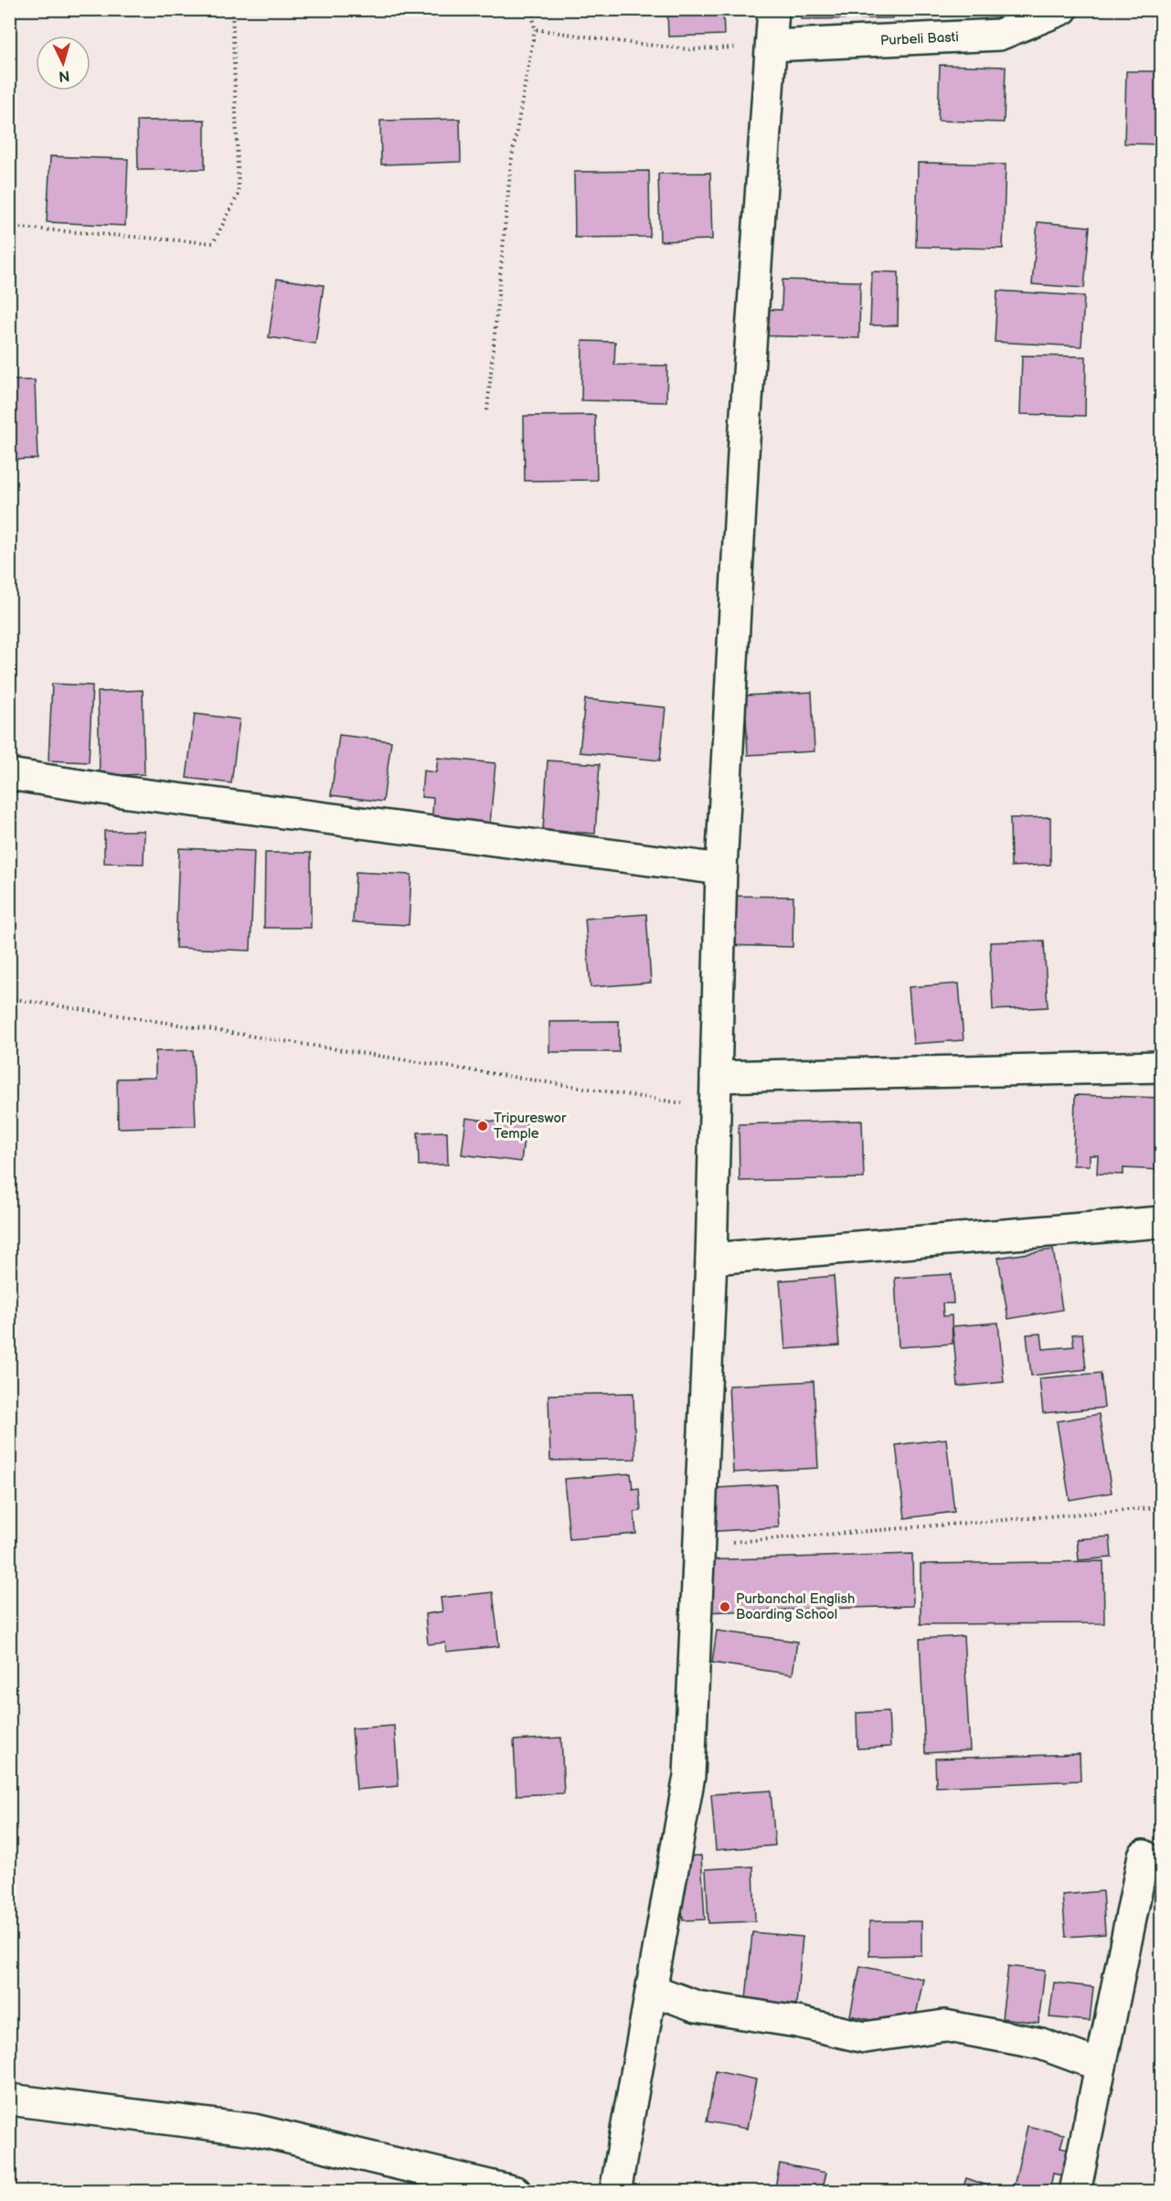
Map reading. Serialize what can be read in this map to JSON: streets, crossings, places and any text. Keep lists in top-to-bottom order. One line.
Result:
{"streets":{"street":["Purbeli Basti"]},"places":["Tripureswor Temple","Purbanchal English Boarding School"],"north":"bottom"}
